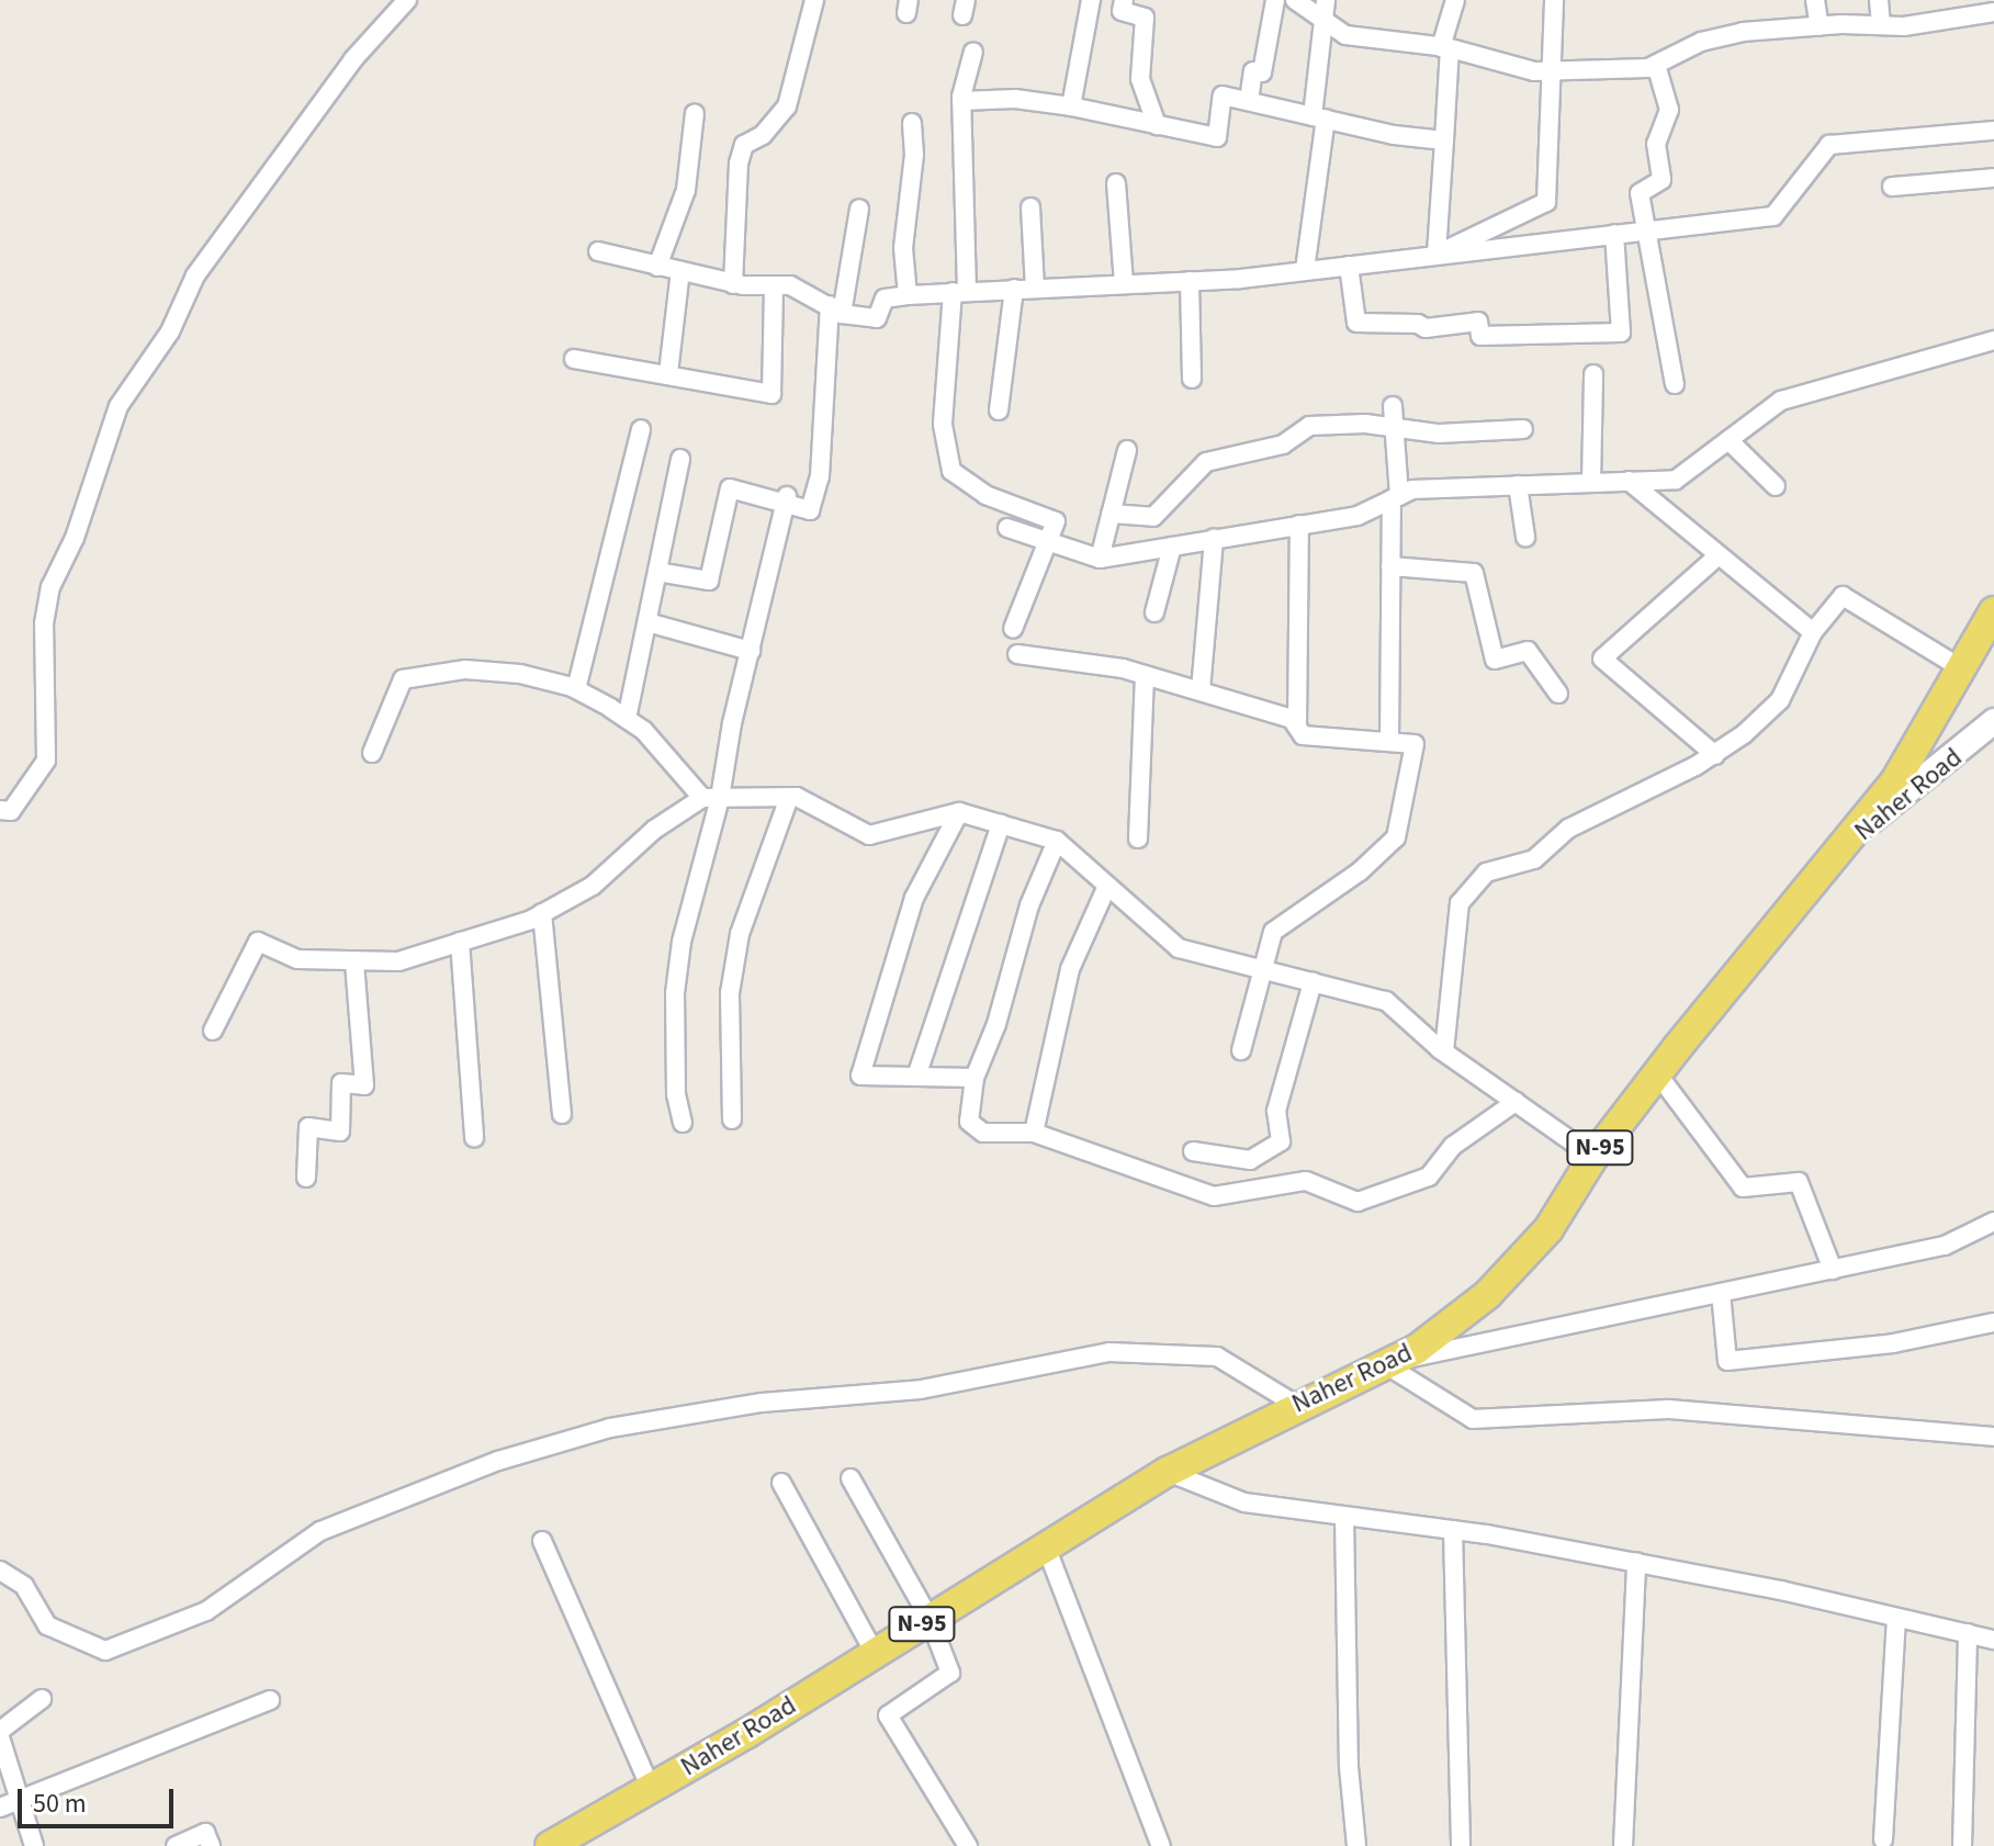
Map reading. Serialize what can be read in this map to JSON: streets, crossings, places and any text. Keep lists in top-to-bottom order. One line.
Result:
{"streets":{"main road":["Naher Road","N-95"]},"scale_bar":"50 m"}
